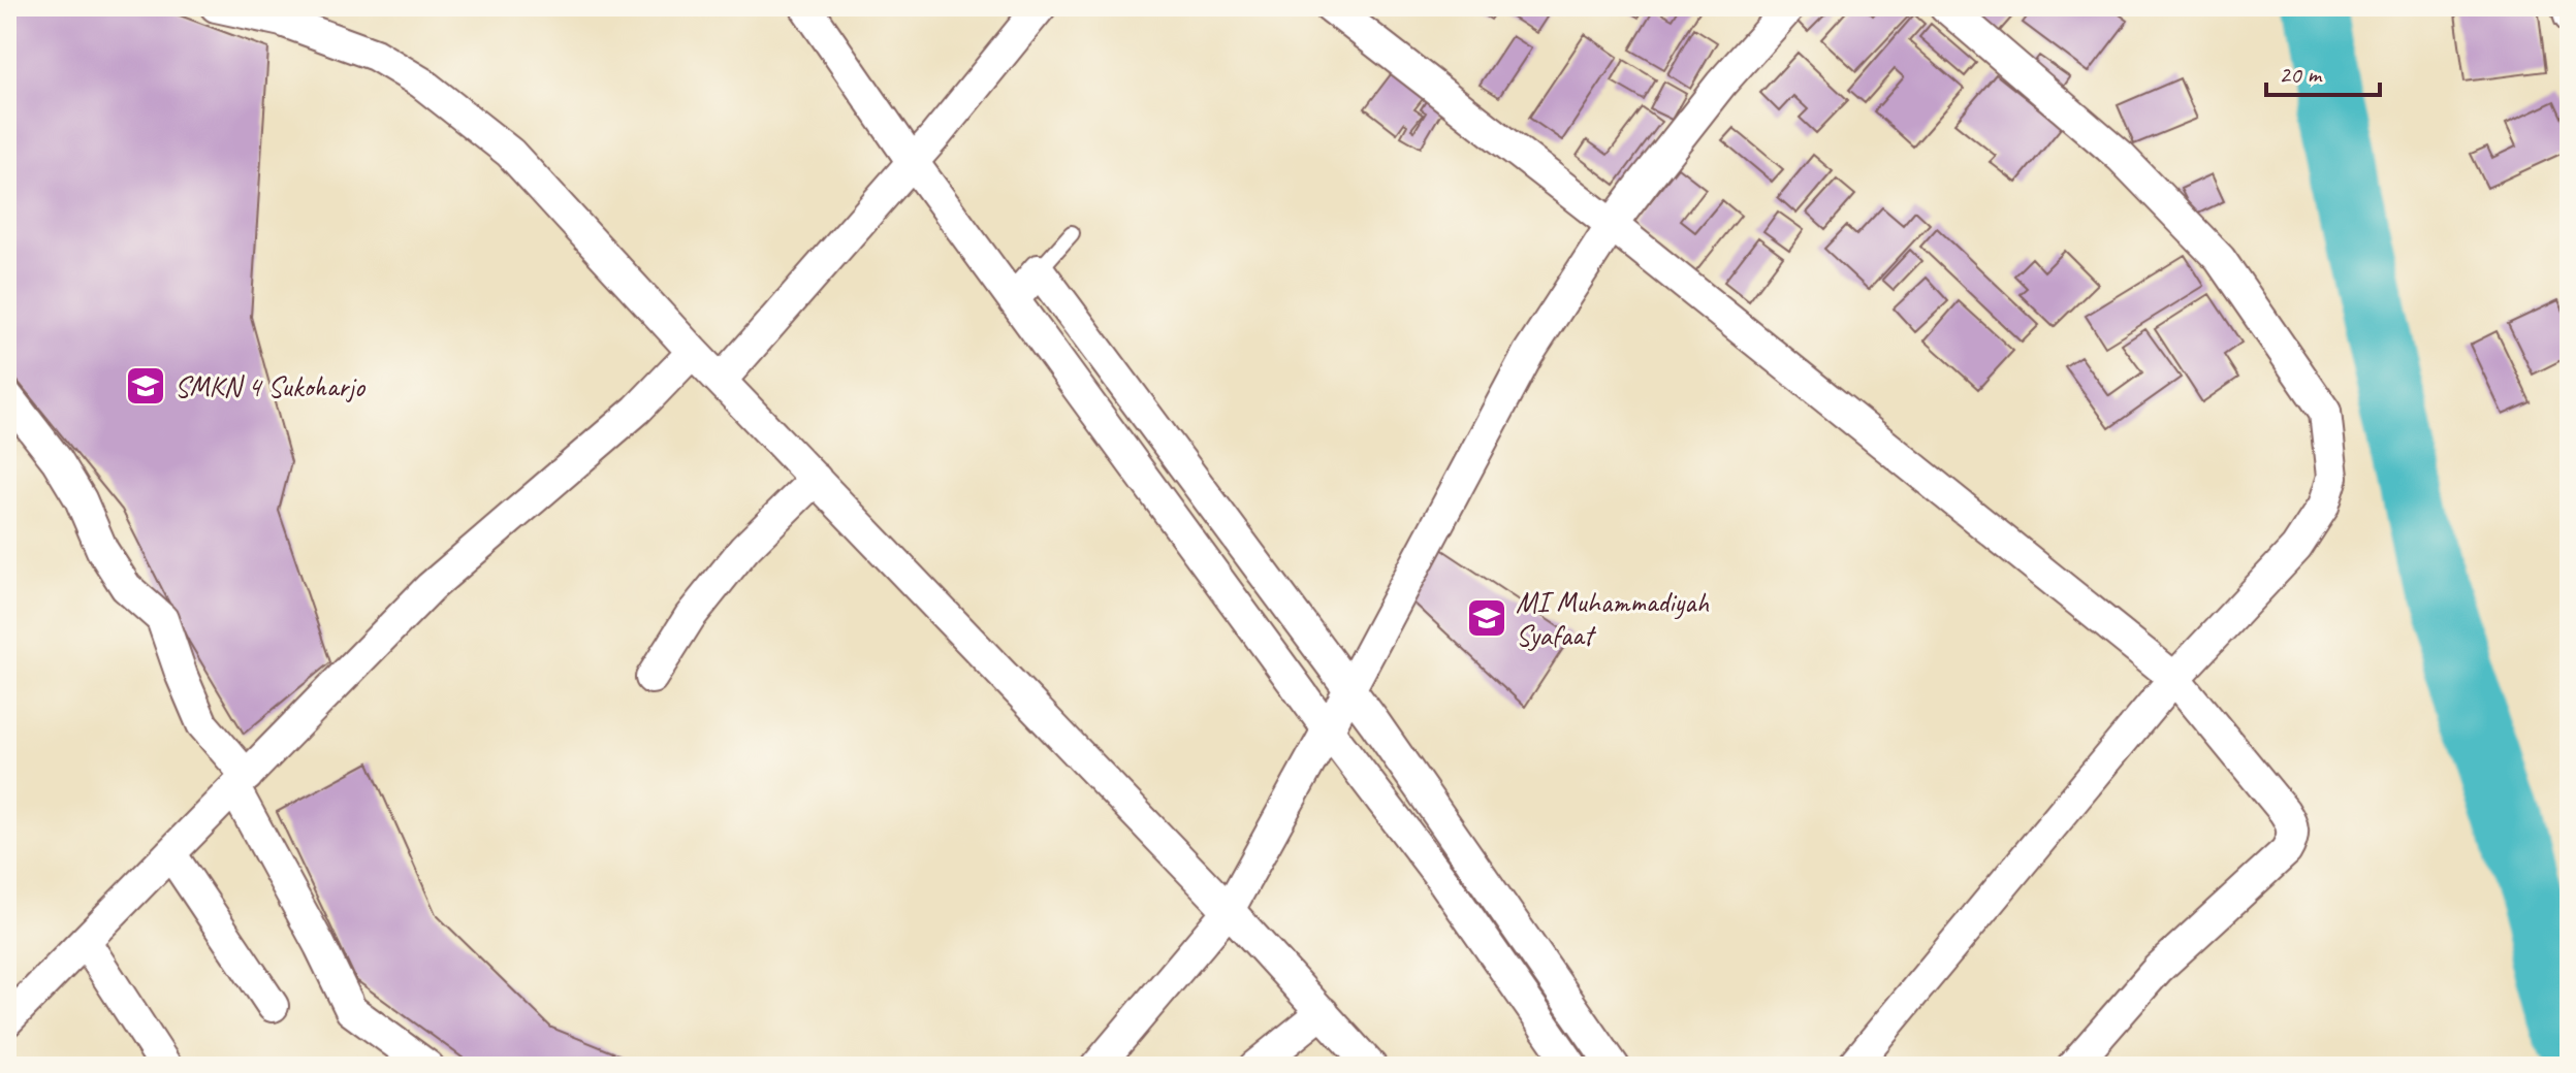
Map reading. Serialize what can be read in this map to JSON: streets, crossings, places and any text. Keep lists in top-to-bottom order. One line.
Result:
{"places":{"school or university":["SMKN 4 Sukoharjo","MI Muhammadiyah Syafaat"]},"scale_bar":"20 m"}
